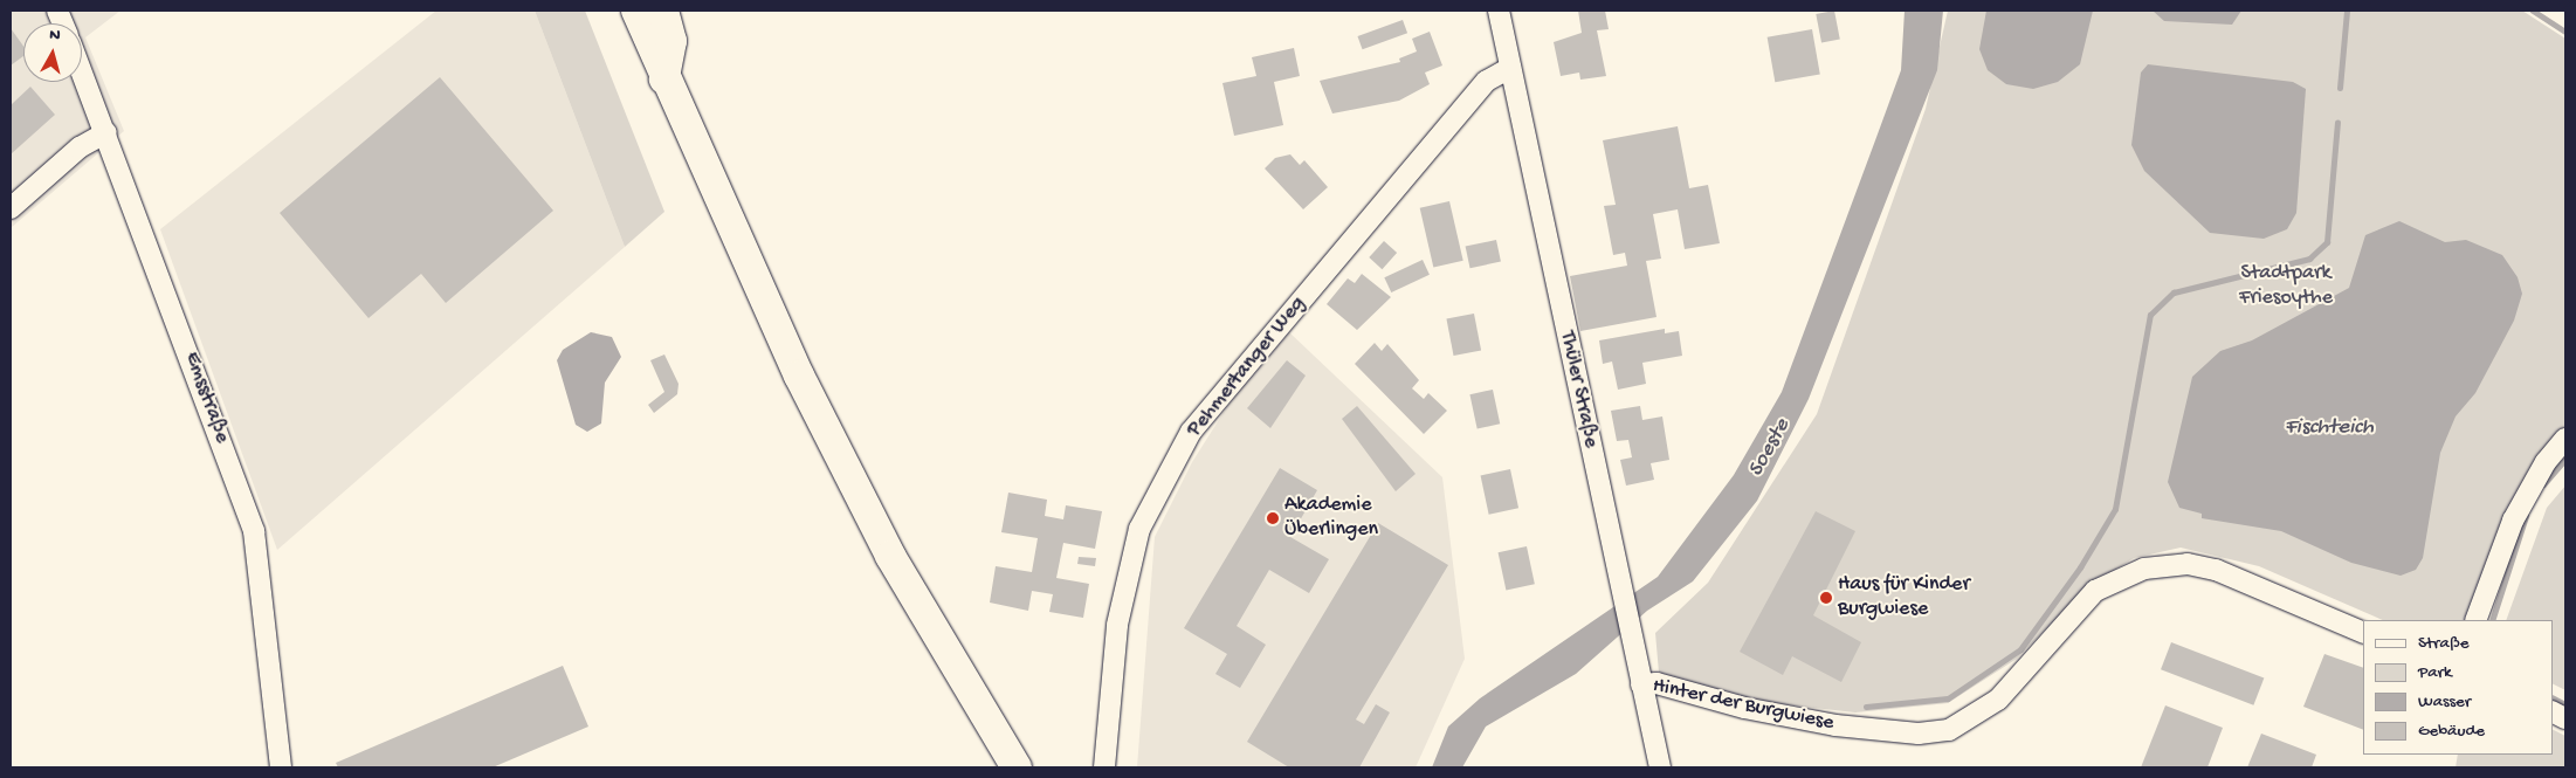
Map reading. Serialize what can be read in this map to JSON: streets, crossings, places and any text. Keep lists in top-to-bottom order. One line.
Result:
{"streets":{"street":["Pehmertanger Weg","Thüler Straße","Emsstraße","Hinter der Burgwiese"]},"crossings":[["Pehmertanger Weg","Thüler Straße"],["Thüler Straße","Hinter der Burgwiese"]],"water":["Fischteich","Soeste"],"parks":["Stadtpark Friesoythe"],"places":["Akademie Überlingen","Haus für Kinder Burgwiese"],"legend":["Straße","Park","Wasser","Gebäude"],"north":"top"}
